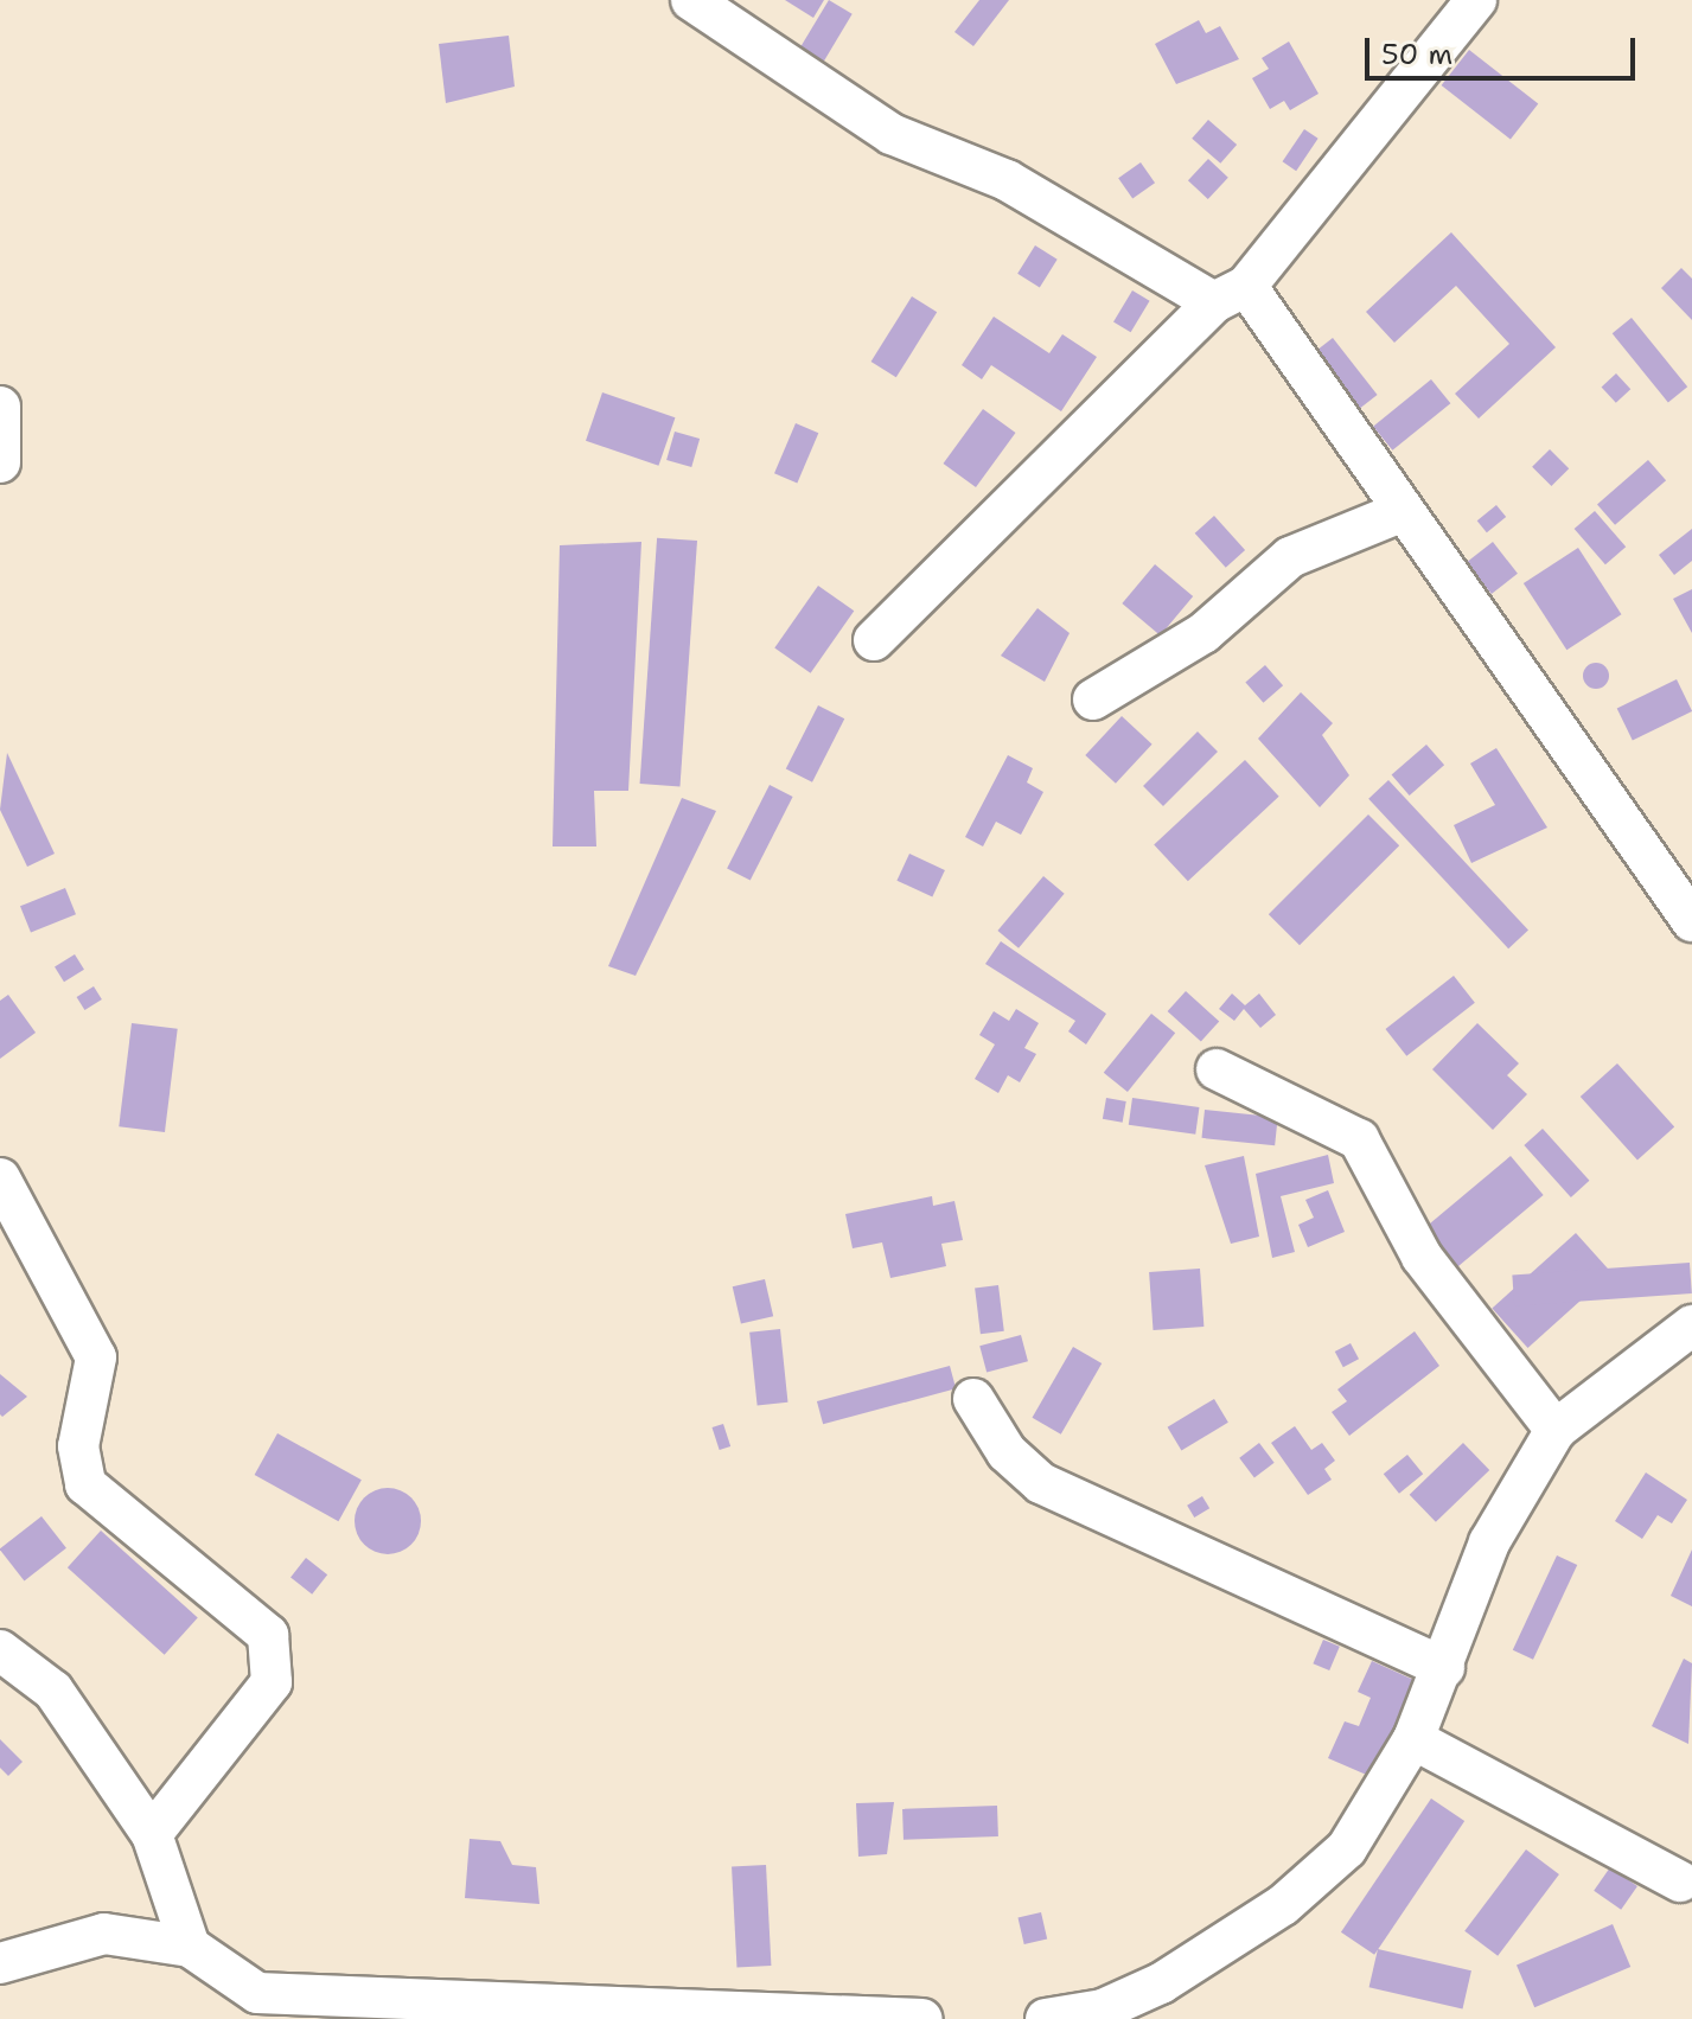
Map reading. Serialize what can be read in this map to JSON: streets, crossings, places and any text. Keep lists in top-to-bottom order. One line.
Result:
{"scale_bar":"50 m"}
